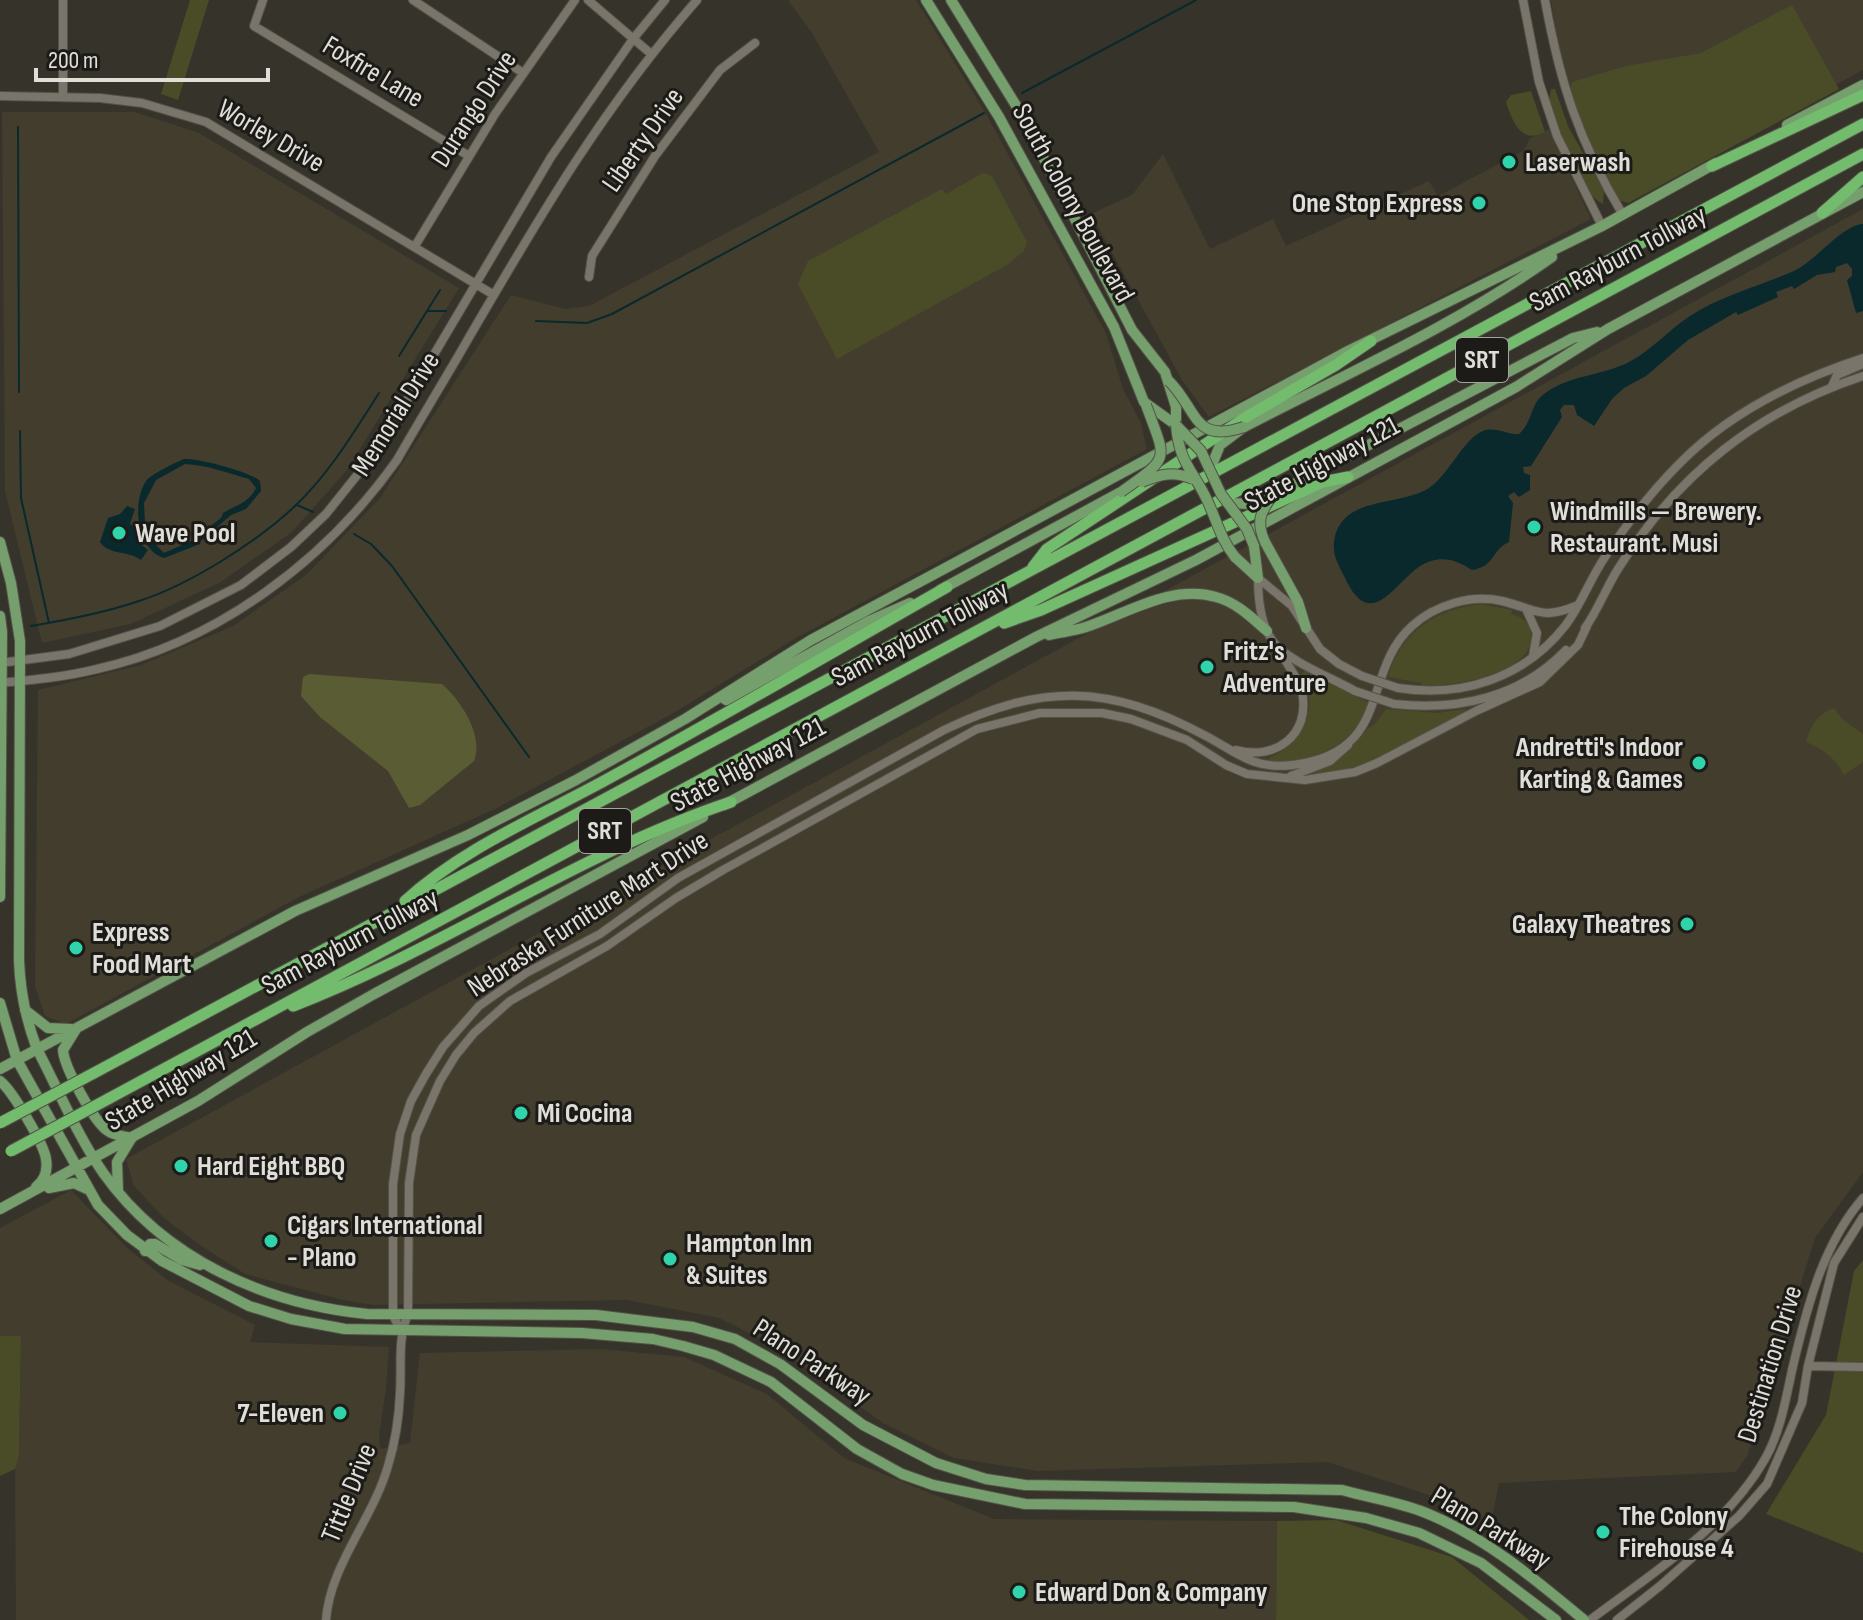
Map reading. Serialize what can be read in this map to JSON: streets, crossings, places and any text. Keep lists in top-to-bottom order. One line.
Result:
{"streets":{"highway":["Sam Rayburn Tollway","SRT"],"main road":["South Colony Boulevard","State Highway 121","Plano Parkway"],"street":["Foxfire Lane","Durango Drive","Worley Drive","Liberty Drive","Memorial Drive","Nebraska Furniture Mart Drive","Destination Drive","Tittle Drive"]},"crossings":[["Foxfire Lane","Durango Drive"],["Durango Drive","Worley Drive"],["Worley Drive","Memorial Drive"],["Memorial Drive","Plano Parkway"],["State Highway 121","Plano Parkway"],["Nebraska Furniture Mart Drive","Plano Parkway"],["Nebraska Furniture Mart Drive","Tittle Drive"],["Plano Parkway","Destination Drive"],["Plano Parkway","Tittle Drive"]],"places":["Laserwash","One Stop Express","Windmills — Brewery. Restaurant. Musi","Wave Pool","Fritz's Adventure","Andretti's Indoor Karting & Games","Galaxy Theatres","Express Food Mart","Mi Cocina","Hard Eight BBQ","Cigars International - Plano","Hampton Inn & Suites","7-Eleven","The Colony Firehouse 4","Edward Don & Company"],"scale_bar":"200 m"}
